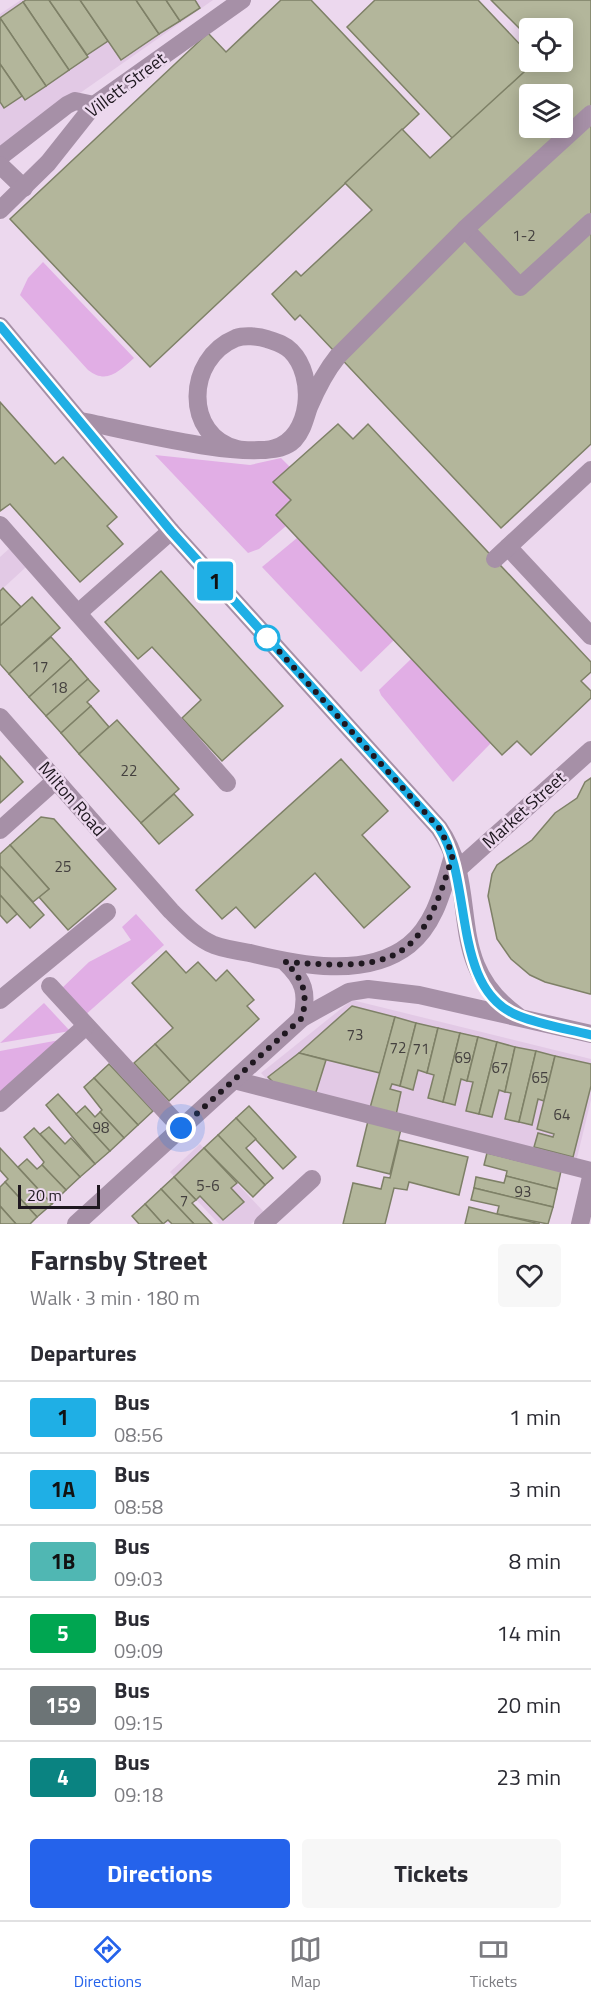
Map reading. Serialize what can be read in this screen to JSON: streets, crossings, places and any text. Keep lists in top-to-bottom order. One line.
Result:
{"streets":{"street":["Villett Street","Milton Road","Market Street"]},"crossings":[["Milton Road","Market Street"]],"lines":["bus line 1"],"house_numbers":["1-2","17","18","22","25","73","72","71","69","67","65","64","98","5-6","93","7"],"scale_bar":"20 m","page":{"on_map":"1","scale":"20 m","heading":[["Farnsby Street","Walk · 3 min · 180 m"],"Departures"],"list":[{"mark":"1","name":"Bus","note":"08:56","value":"1 min"},{"mark":"1A","name":"Bus","note":"08:58","value":"3 min"},{"mark":"1B","name":"Bus","note":"09:03","value":"8 min"},{"mark":"5","name":"Bus","note":"09:09","value":"14 min"},{"mark":"159","name":"Bus","note":"09:15","value":"20 min"},{"mark":"4","name":"Bus","note":"09:18","value":"23 min"}],"buttons":["Directions","Tickets"],"tabs":["Directions","Map","Tickets"]}}
